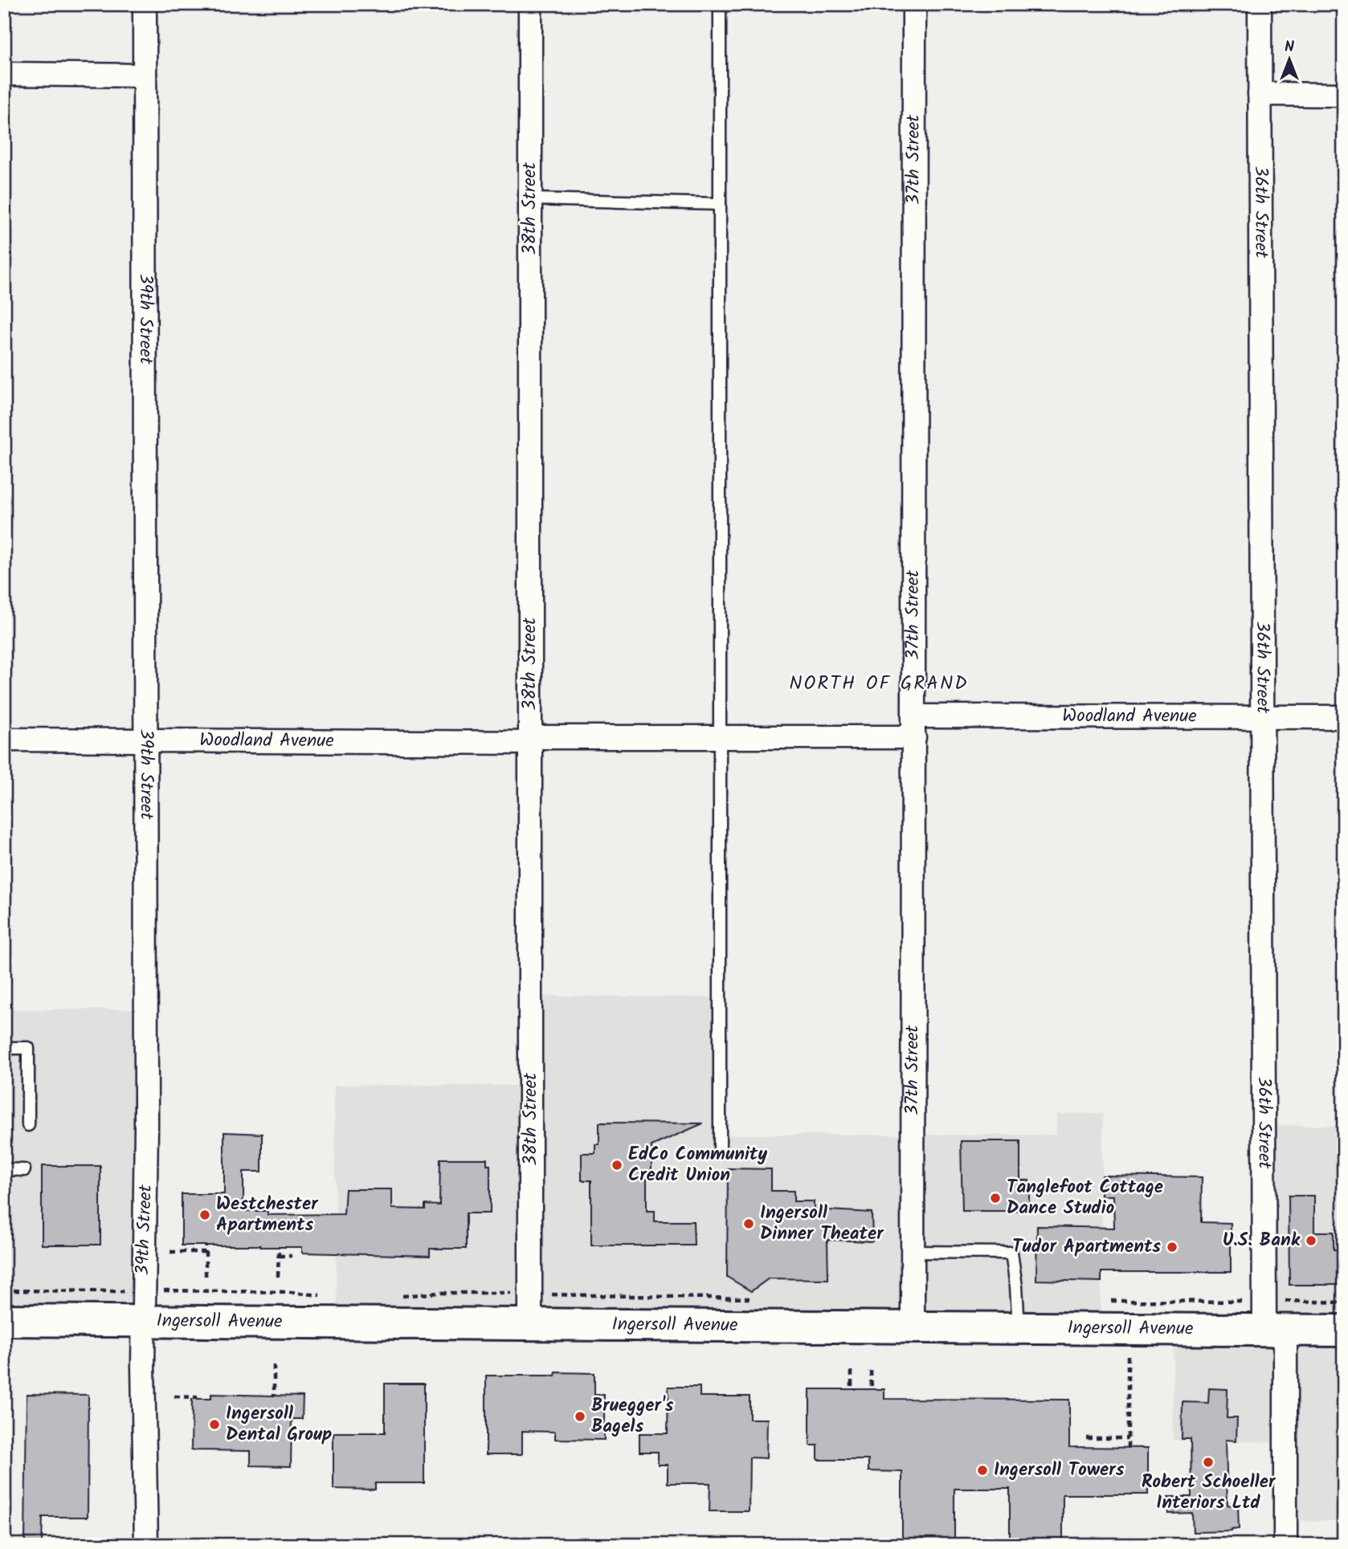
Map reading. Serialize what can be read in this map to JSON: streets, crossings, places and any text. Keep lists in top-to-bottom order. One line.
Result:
{"streets":{"main road":["Ingersoll Avenue"],"street":["37th Street","38th Street","36th Street","39th Street","Woodland Avenue"]},"crossings":[["37th Street","Woodland Avenue"],["37th Street","Ingersoll Avenue"],["38th Street","Woodland Avenue"],["38th Street","Ingersoll Avenue"],["36th Street","Woodland Avenue"],["36th Street","Ingersoll Avenue"],["39th Street","Woodland Avenue"],["39th Street","Ingersoll Avenue"]],"districts":["NORTH OF GRAND"],"places":["EdCo Community Credit Union","Tanglefoot Cottage Dance Studio","Westchester Apartments","Ingersoll Dinner Theater","U.S. Bank","Tudor Apartments","Bruegger's Bagels","Ingersoll Dental Group","Robert Schoeller Interiors Ltd","Ingersoll Towers"],"north":"top"}
